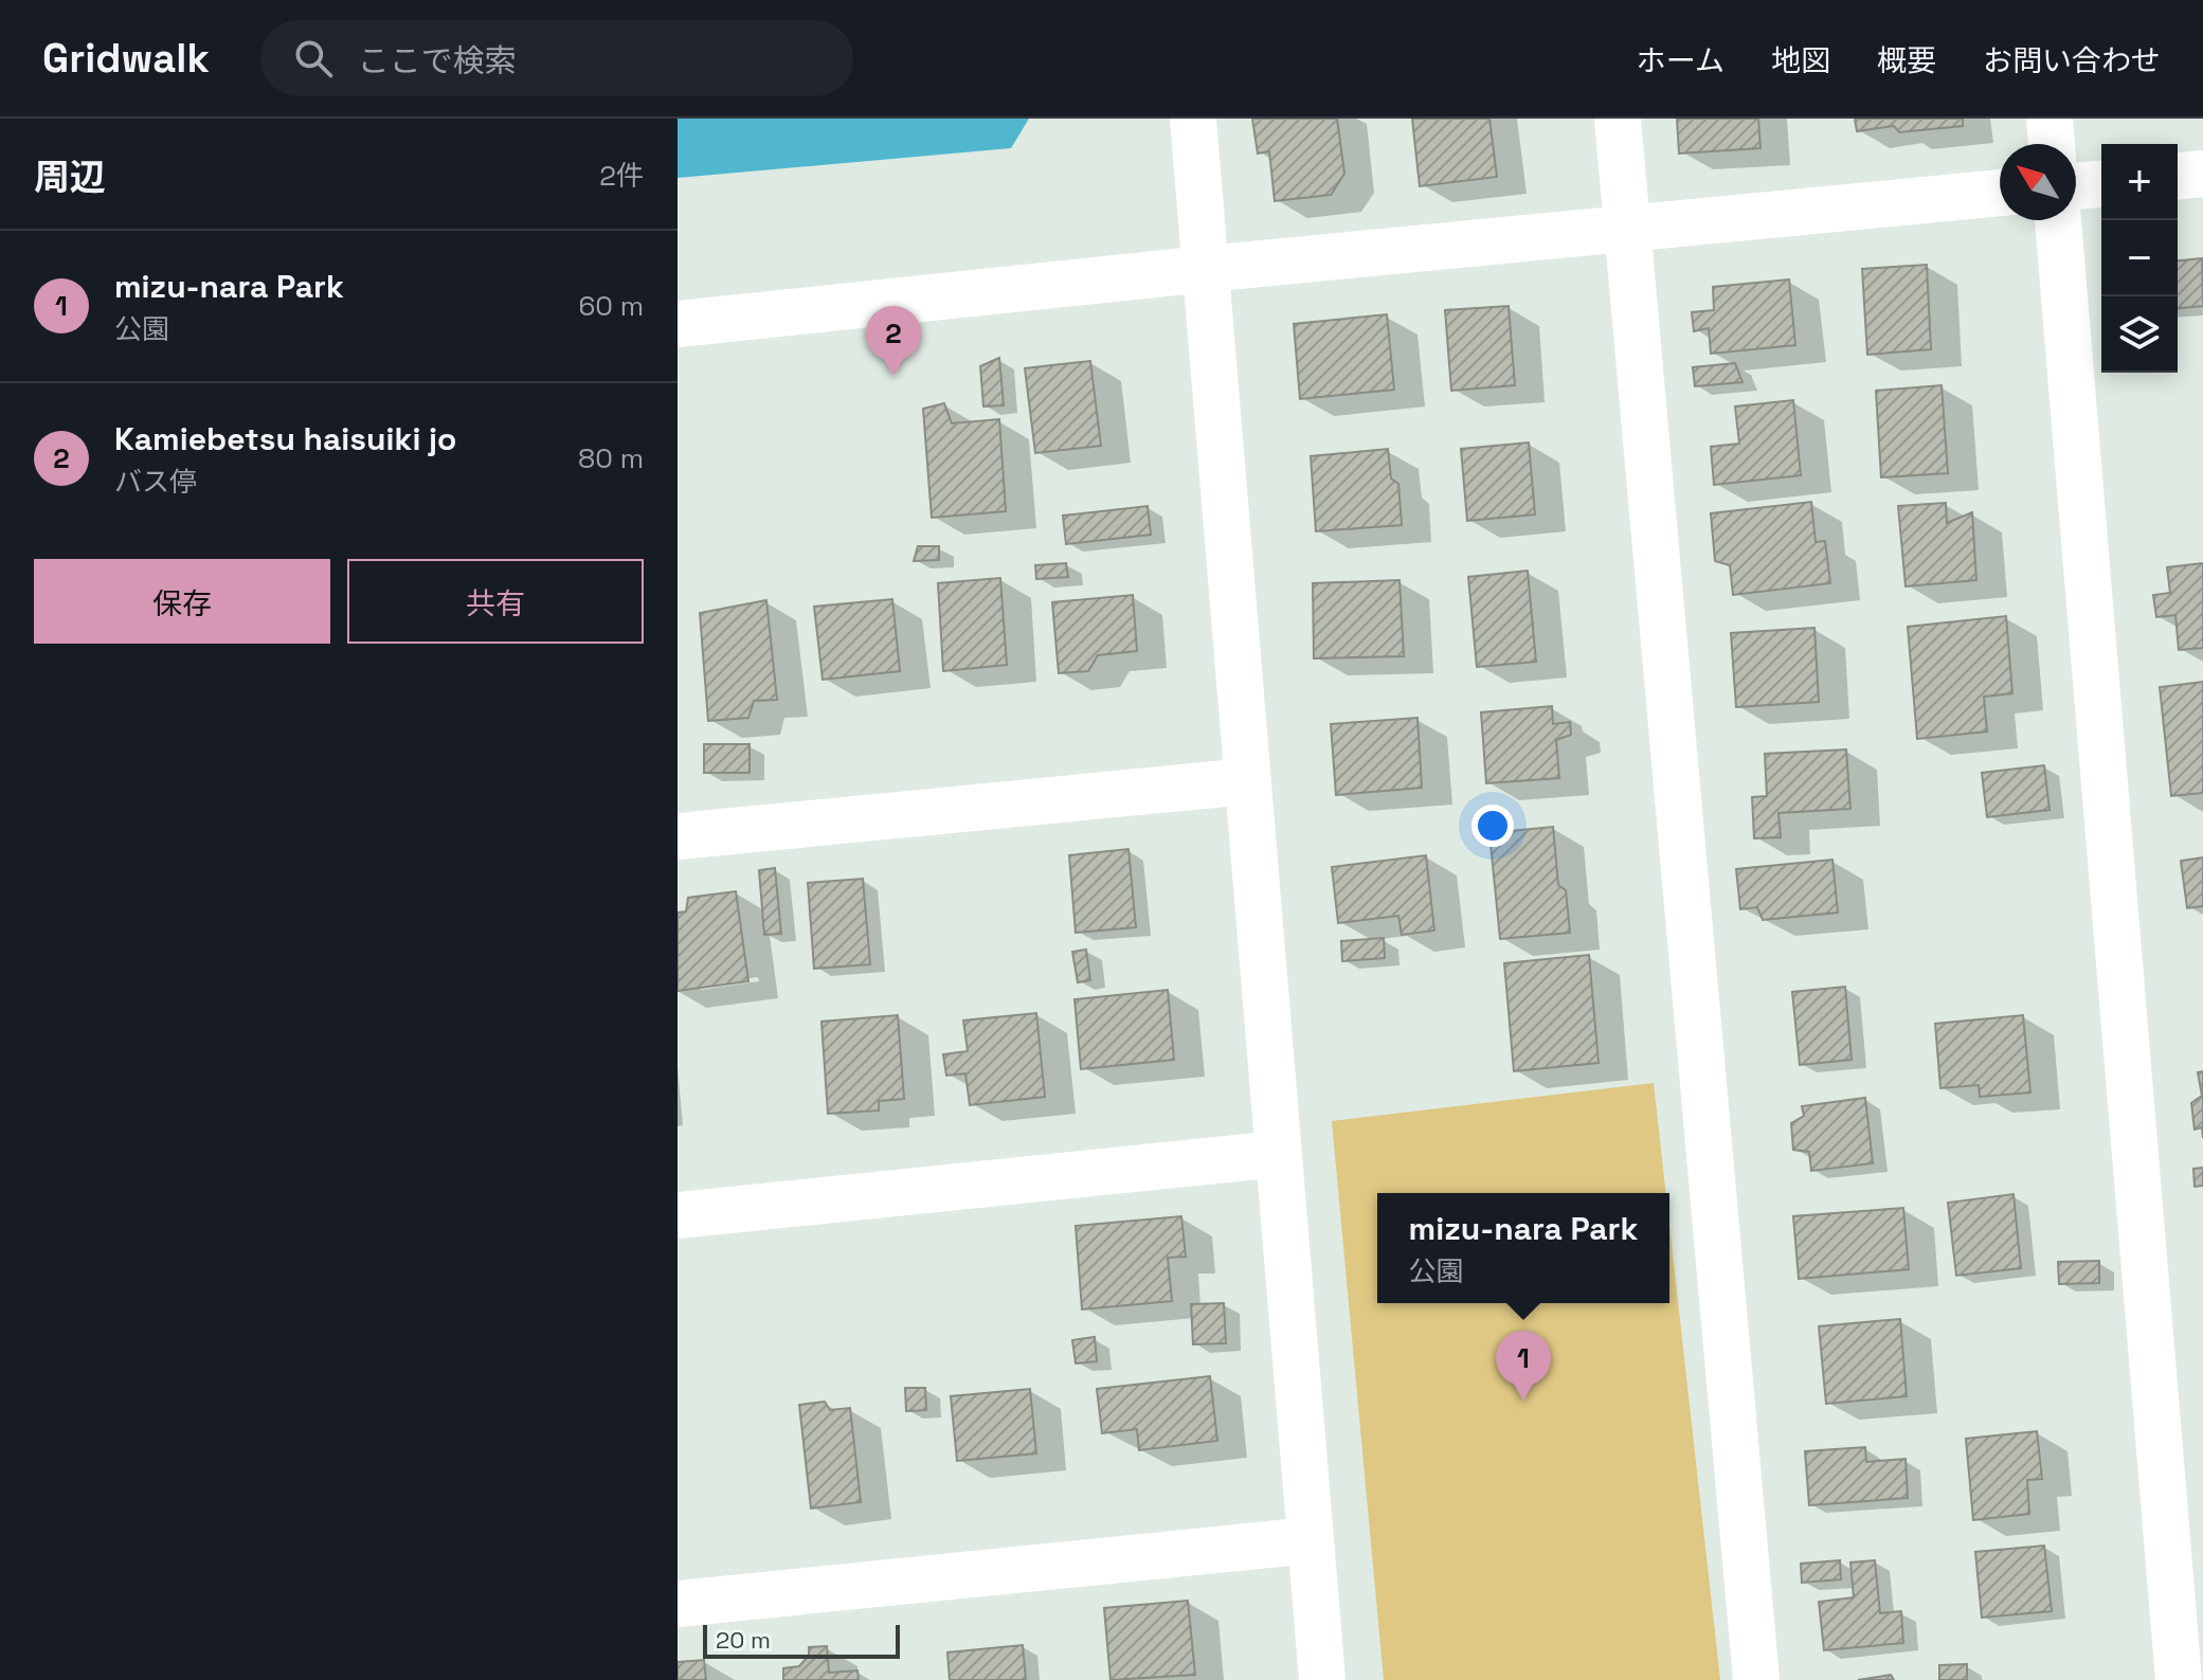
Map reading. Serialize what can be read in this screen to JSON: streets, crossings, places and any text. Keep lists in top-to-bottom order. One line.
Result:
{"scale_bar":"20 m","north":"top left","page":{"header":"Gridwalk","search":"ここで検索","nav":["ホーム","地図","概要","お問い合わせ"],"heading":["周辺","2件"],"map_buttons":["+","−"],"list":[{"mark":"1","name":"mizu-nara Park","note":"公園","value":"60 m"},{"mark":"2","name":"Kamiebetsu haisuiki jo","note":"バス停","value":"80 m"}],"pins":["2","1"],"buttons":["保存","共有"],"popup":["mizu-nara Park","公園"],"scale":"20 m"}}
